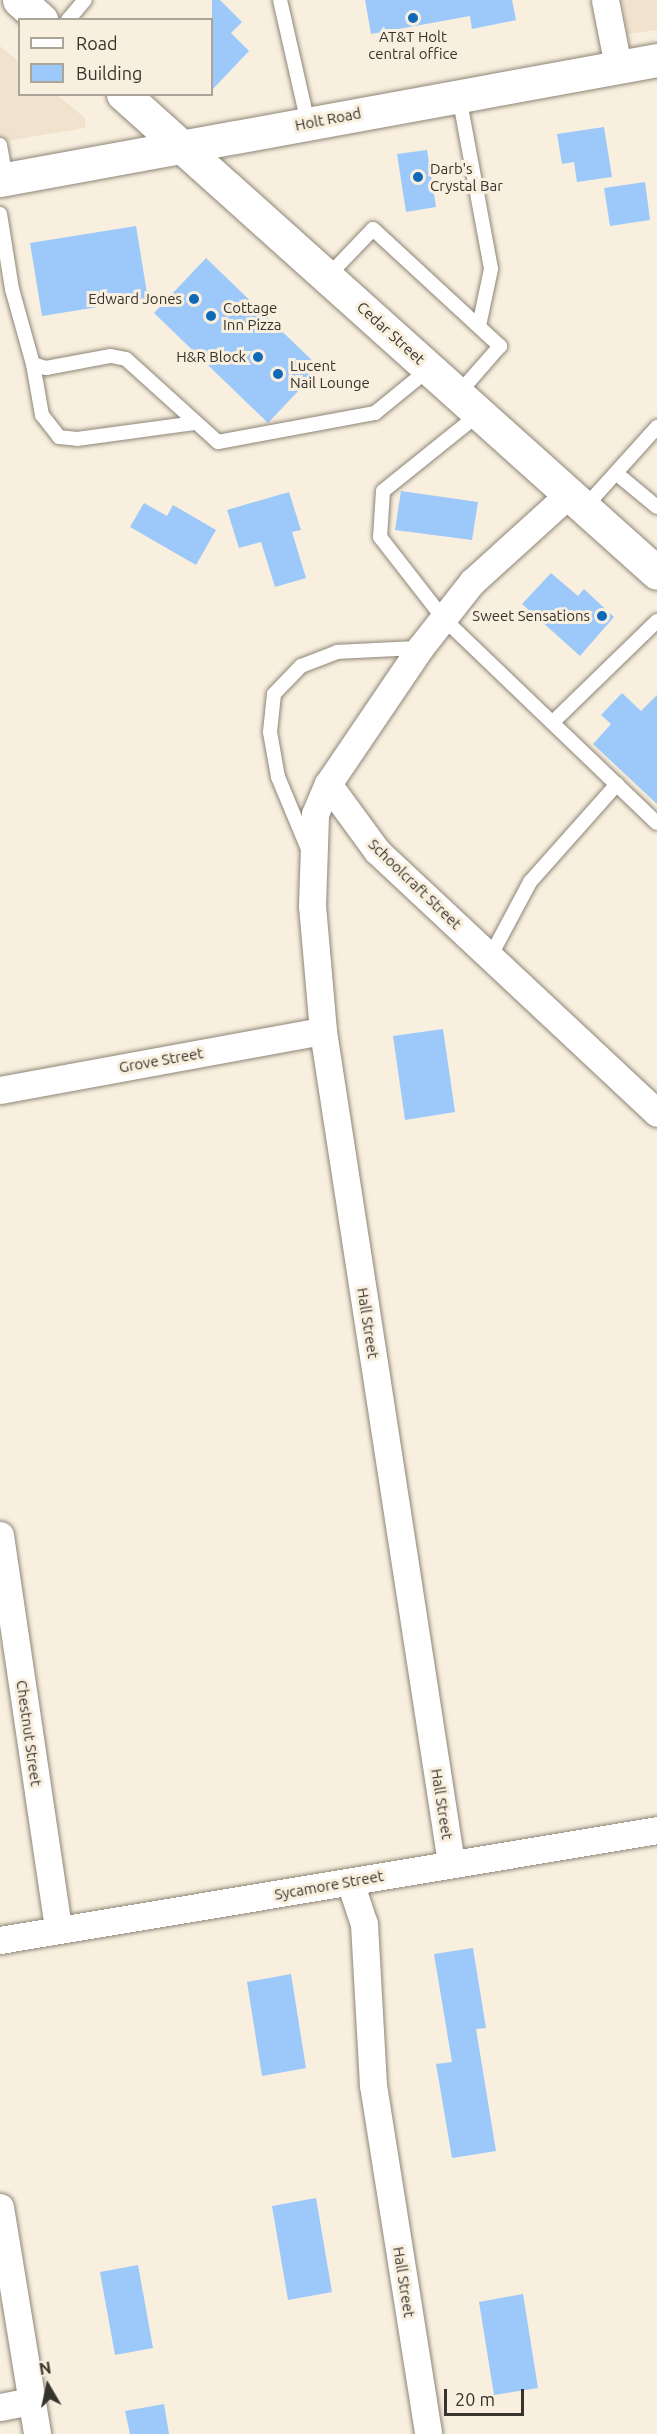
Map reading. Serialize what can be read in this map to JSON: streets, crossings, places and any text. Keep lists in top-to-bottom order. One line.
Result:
{"streets":{"main road":["Holt Road","Cedar Street"],"street":["Schoolcraft Street","Grove Street","Hall Street","Chestnut Street","Sycamore Street"]},"crossings":[["Holt Road","Cedar Street"],["Schoolcraft Street","Hall Street"],["Grove Street","Hall Street"],["Hall Street","Sycamore Street"],["Chestnut Street","Sycamore Street"]],"places":["AT&T Holt central office","Darb's Crystal Bar","Edward Jones","Cottage Inn Pizza","H&R Block","Lucent Nail Lounge","Sweet Sensations"],"legend":["Road","Building"],"scale_bar":"20 m","north":"top"}
